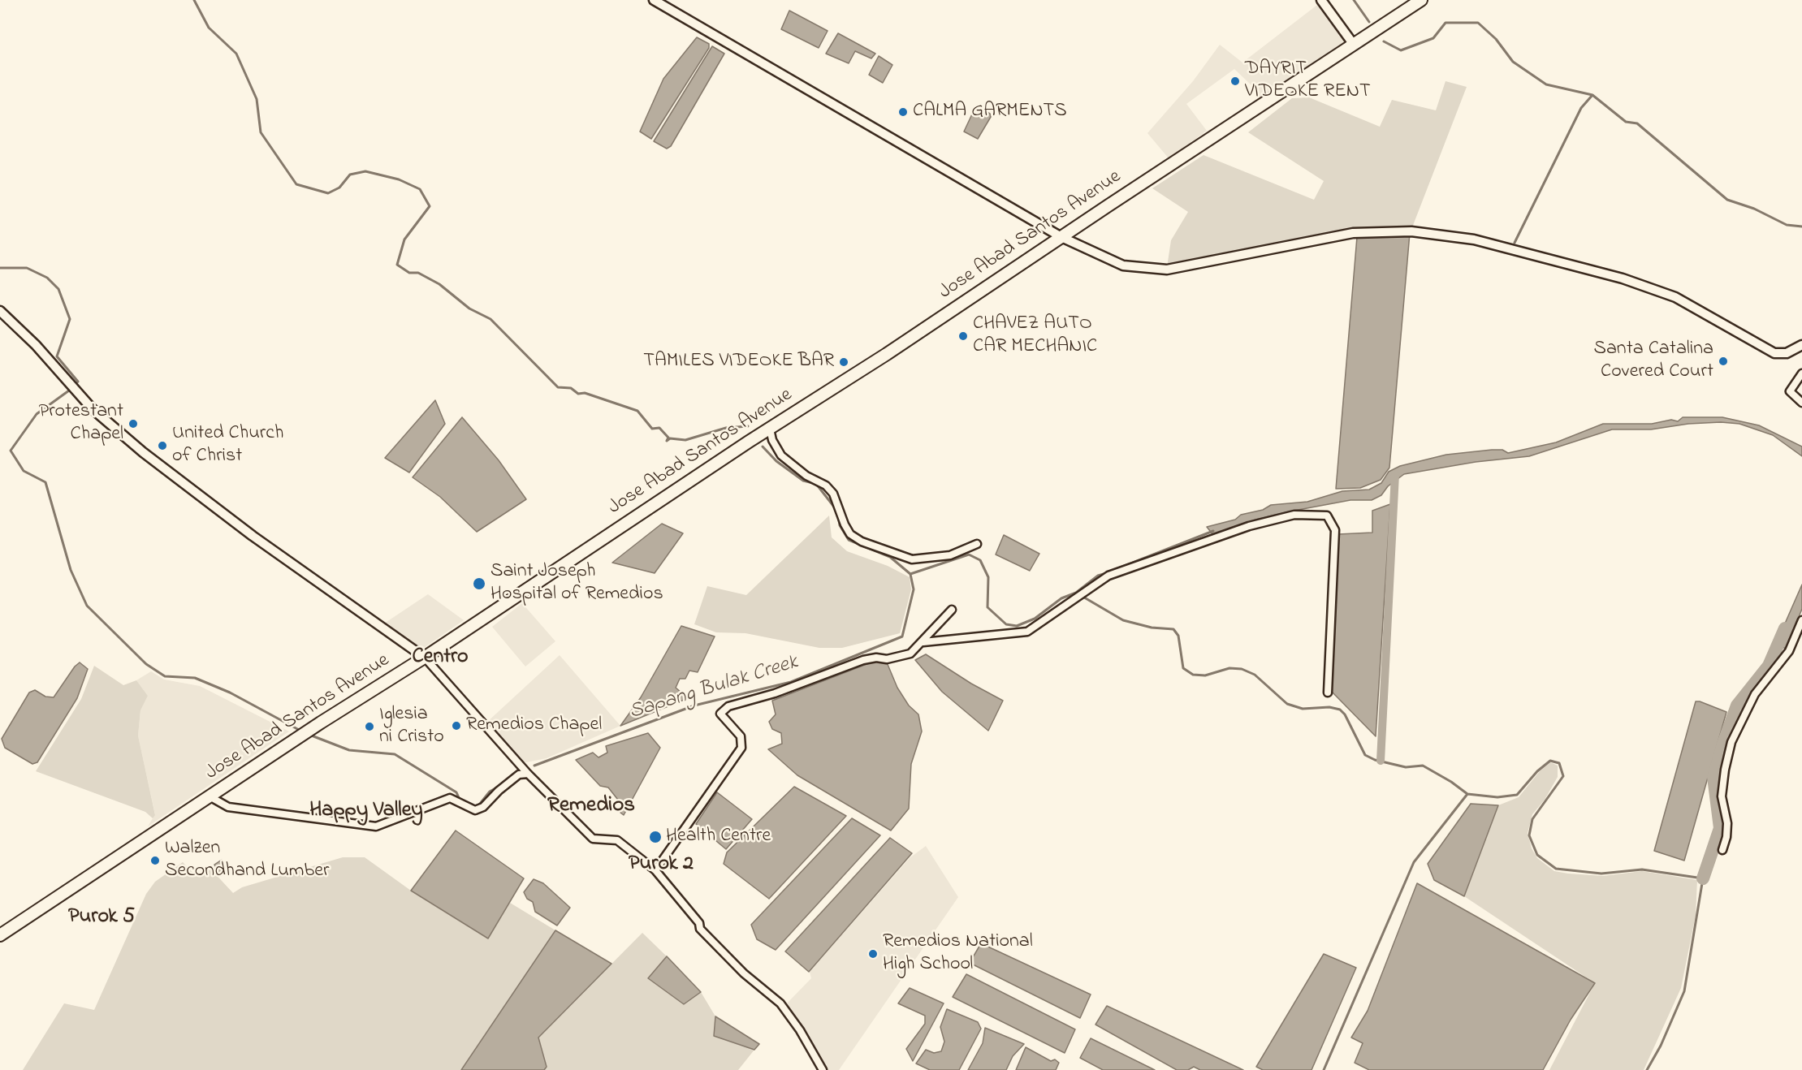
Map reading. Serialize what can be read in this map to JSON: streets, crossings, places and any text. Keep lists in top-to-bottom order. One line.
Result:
{"streets":{"highway":["Jose Abad Santos Avenue"]},"districts":["Centro","Remedios","Happy Valley","Purok 2","Purok 5"],"water":["Sapang Bulak Creek"],"places":["DAYRIT VIDEOKE RENT","CALMA GARMENTS","CHAVEZ AUTO CAR MECHANIC","Santa Catalina Covered Court","TAMILES VIDEOKE BAR","Protestant Chapel","United Church of Christ","Saint Joseph Hospital of Remedios","Remedios Chapel","Iglesia ni Cristo","Health Centre","Walzen Secondhand Lumber","Remedios National High School"]}
